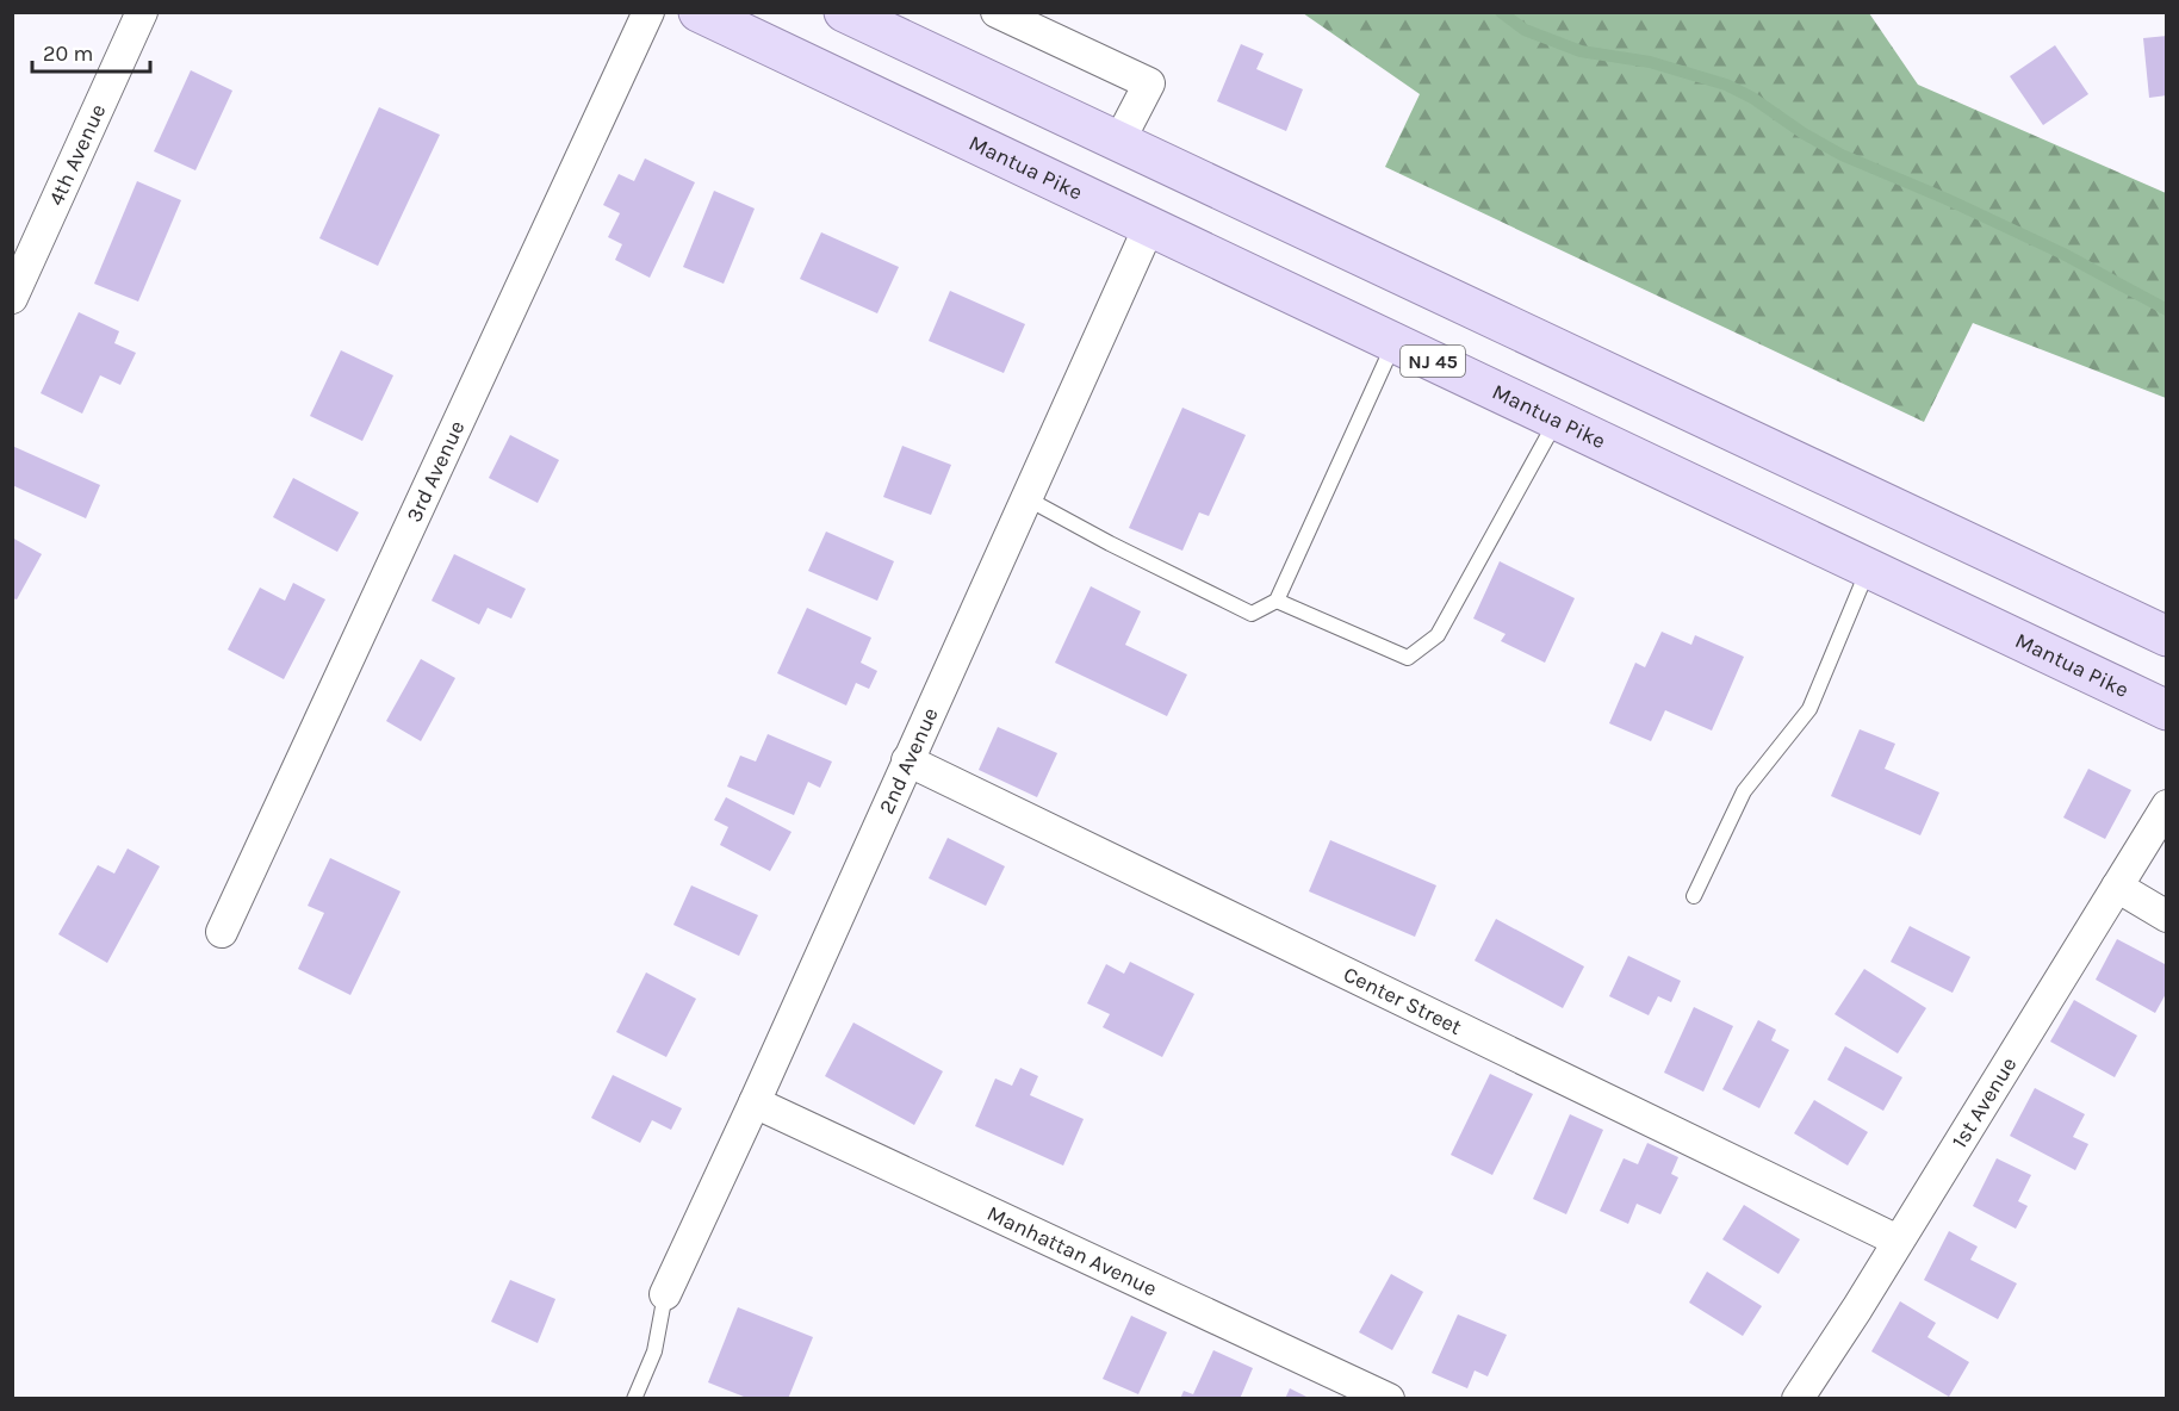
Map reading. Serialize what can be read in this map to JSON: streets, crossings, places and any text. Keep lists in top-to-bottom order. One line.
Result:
{"streets":{"main road":["Mantua Pike","NJ 45"],"street":["4th Avenue","3rd Avenue","2nd Avenue","Center Street","1st Avenue","Manhattan Avenue"]},"crossings":[["Mantua Pike","2nd Avenue"],["2nd Avenue","Center Street"],["2nd Avenue","Manhattan Avenue"],["Center Street","1st Avenue"]],"scale_bar":"20 m"}
